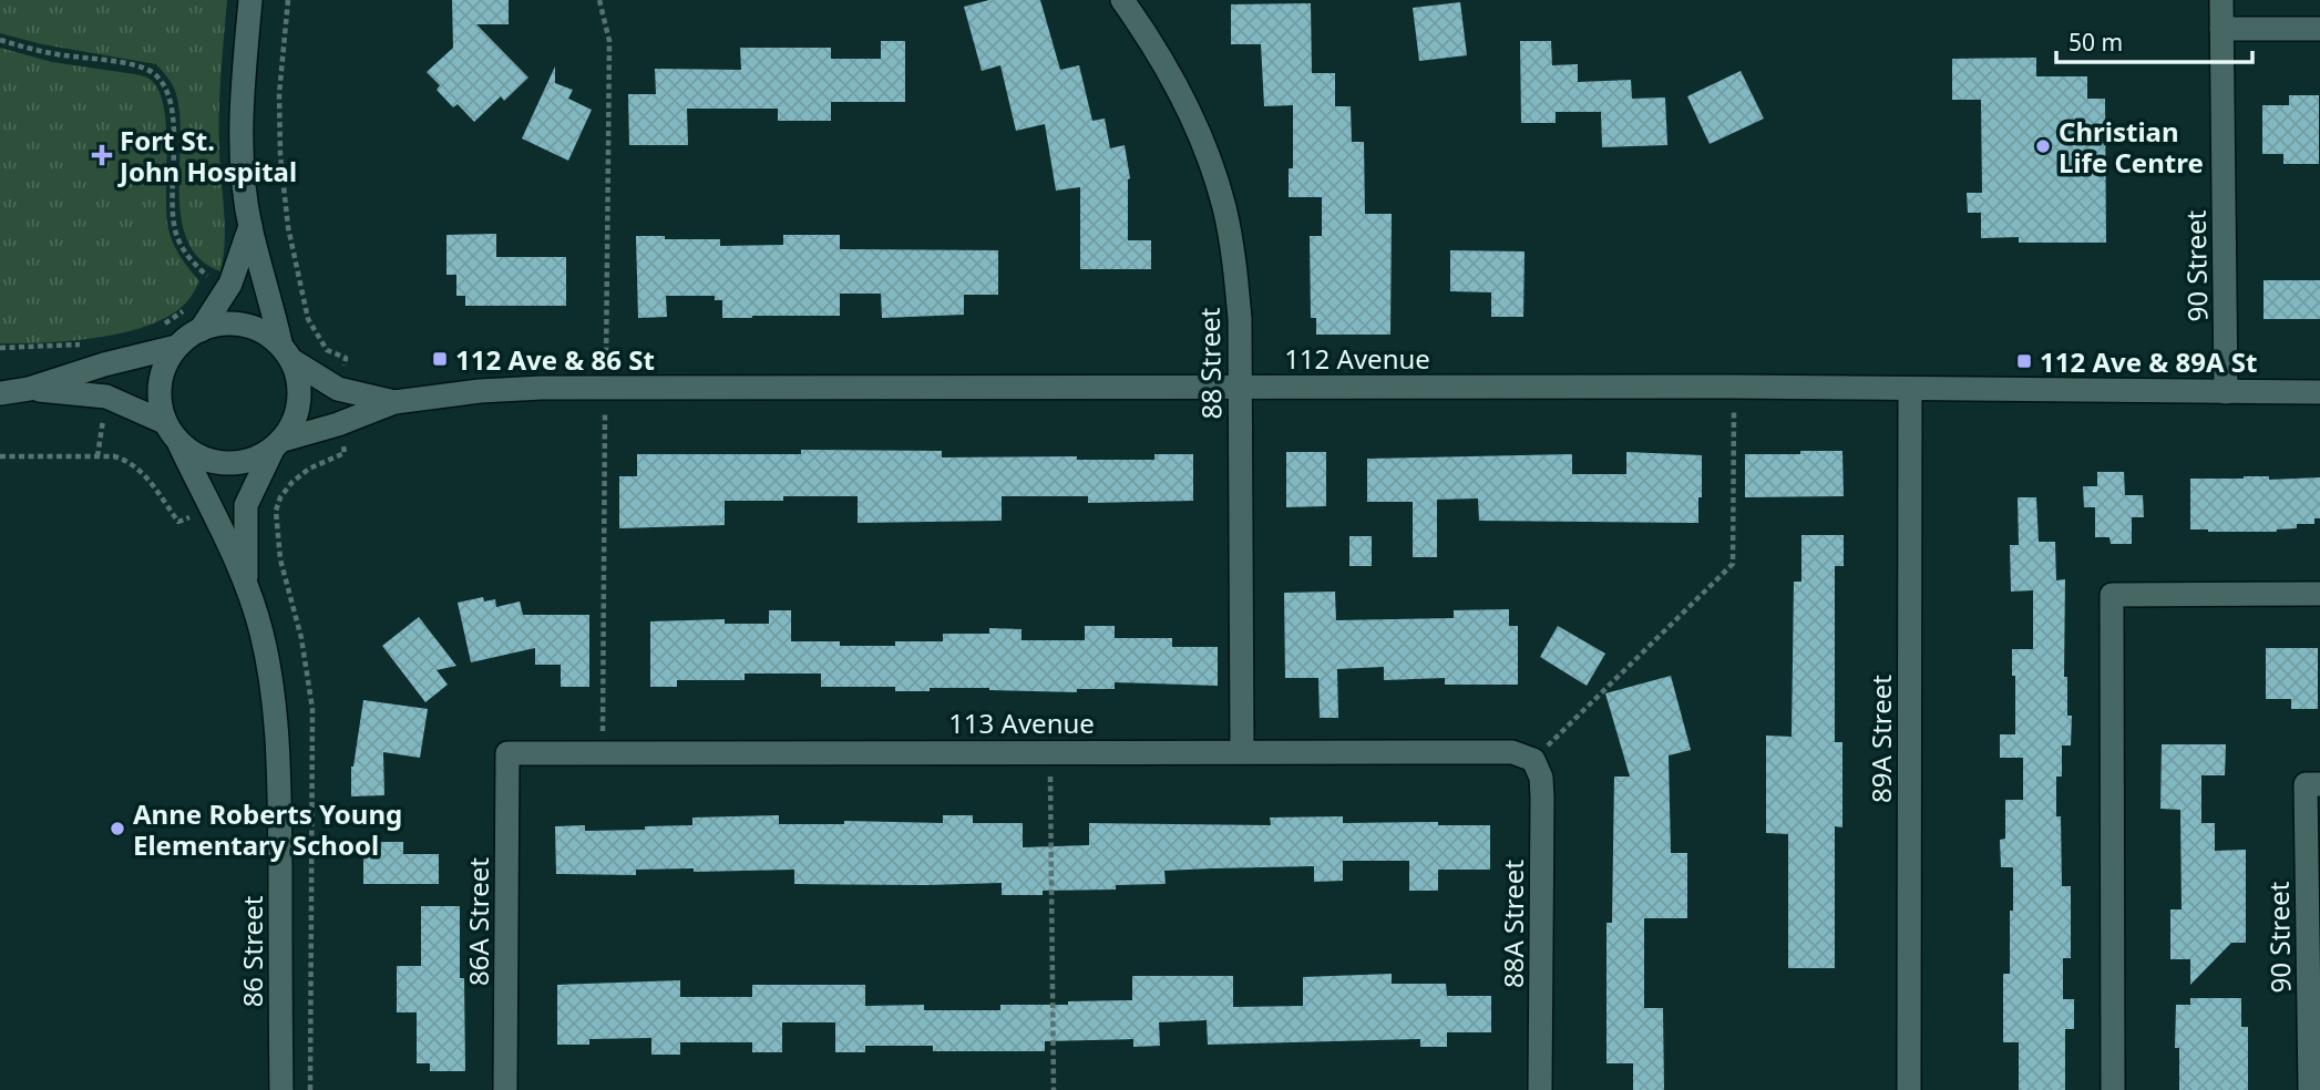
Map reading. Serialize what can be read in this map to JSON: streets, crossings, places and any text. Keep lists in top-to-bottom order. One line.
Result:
{"streets":{"street":["90 Street","112 Avenue","88 Street","113 Avenue","89A Street","86A Street","88A Street","86 Street"]},"crossings":[["90 Street","112 Avenue"],["112 Avenue","88 Street"],["112 Avenue","89A Street"],["112 Avenue","86 Street"],["88 Street","113 Avenue"],["113 Avenue","86A Street"],["113 Avenue","88A Street"]],"places":{"other":["Christian Life Centre","Anne Roberts Young Elementary School"],"health":["Fort St. John Hospital"],"transit":["112 Ave & 86 St","112 Ave & 89A St"]},"scale_bar":"50 m"}
